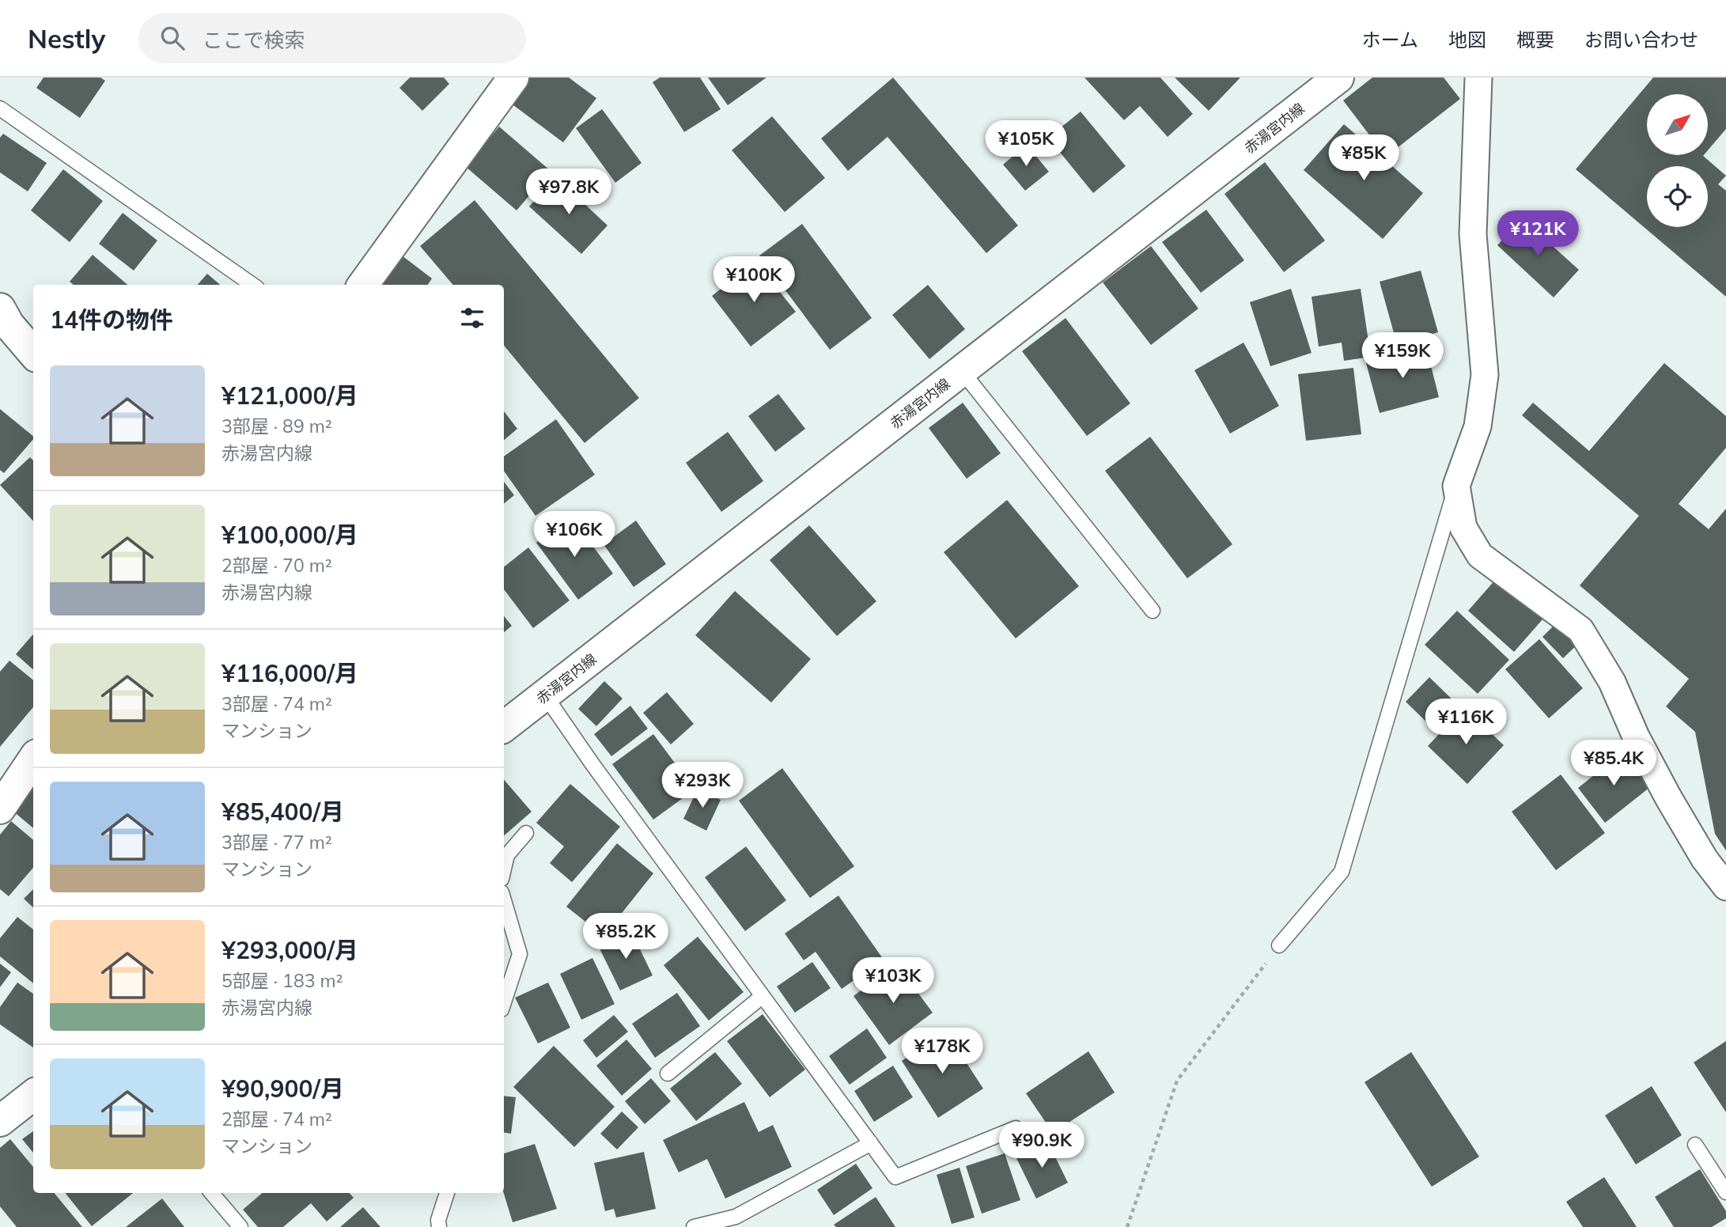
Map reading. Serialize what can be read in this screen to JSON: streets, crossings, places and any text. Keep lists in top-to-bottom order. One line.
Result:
{"streets":{"main road":["赤湯宮内線"]},"north":"top right","page":{"header":"Nestly","search":"ここで検索","nav":["ホーム","地図","概要","お問い合わせ"],"price":["¥105K","¥85K","¥97.8K","¥121K","¥100K","¥159K","¥106K","¥116K","¥85.4K","¥293K","¥85.2K","¥103K","¥178K","¥90.9K"],"heading":"14件の物件","list":[{"name":"¥121,000/月","note":"3部屋 · 89 m² · 赤湯宮内線"},{"name":"¥100,000/月","note":"2部屋 · 70 m² · 赤湯宮内線"},{"name":"¥116,000/月","note":"3部屋 · 74 m² · マンション"},{"name":"¥85,400/月","note":"3部屋 · 77 m² · マンション"},{"name":"¥293,000/月","note":"5部屋 · 183 m² · 赤湯宮内線"},{"name":"¥90,900/月","note":"2部屋 · 74 m² · マンション"}]}}
